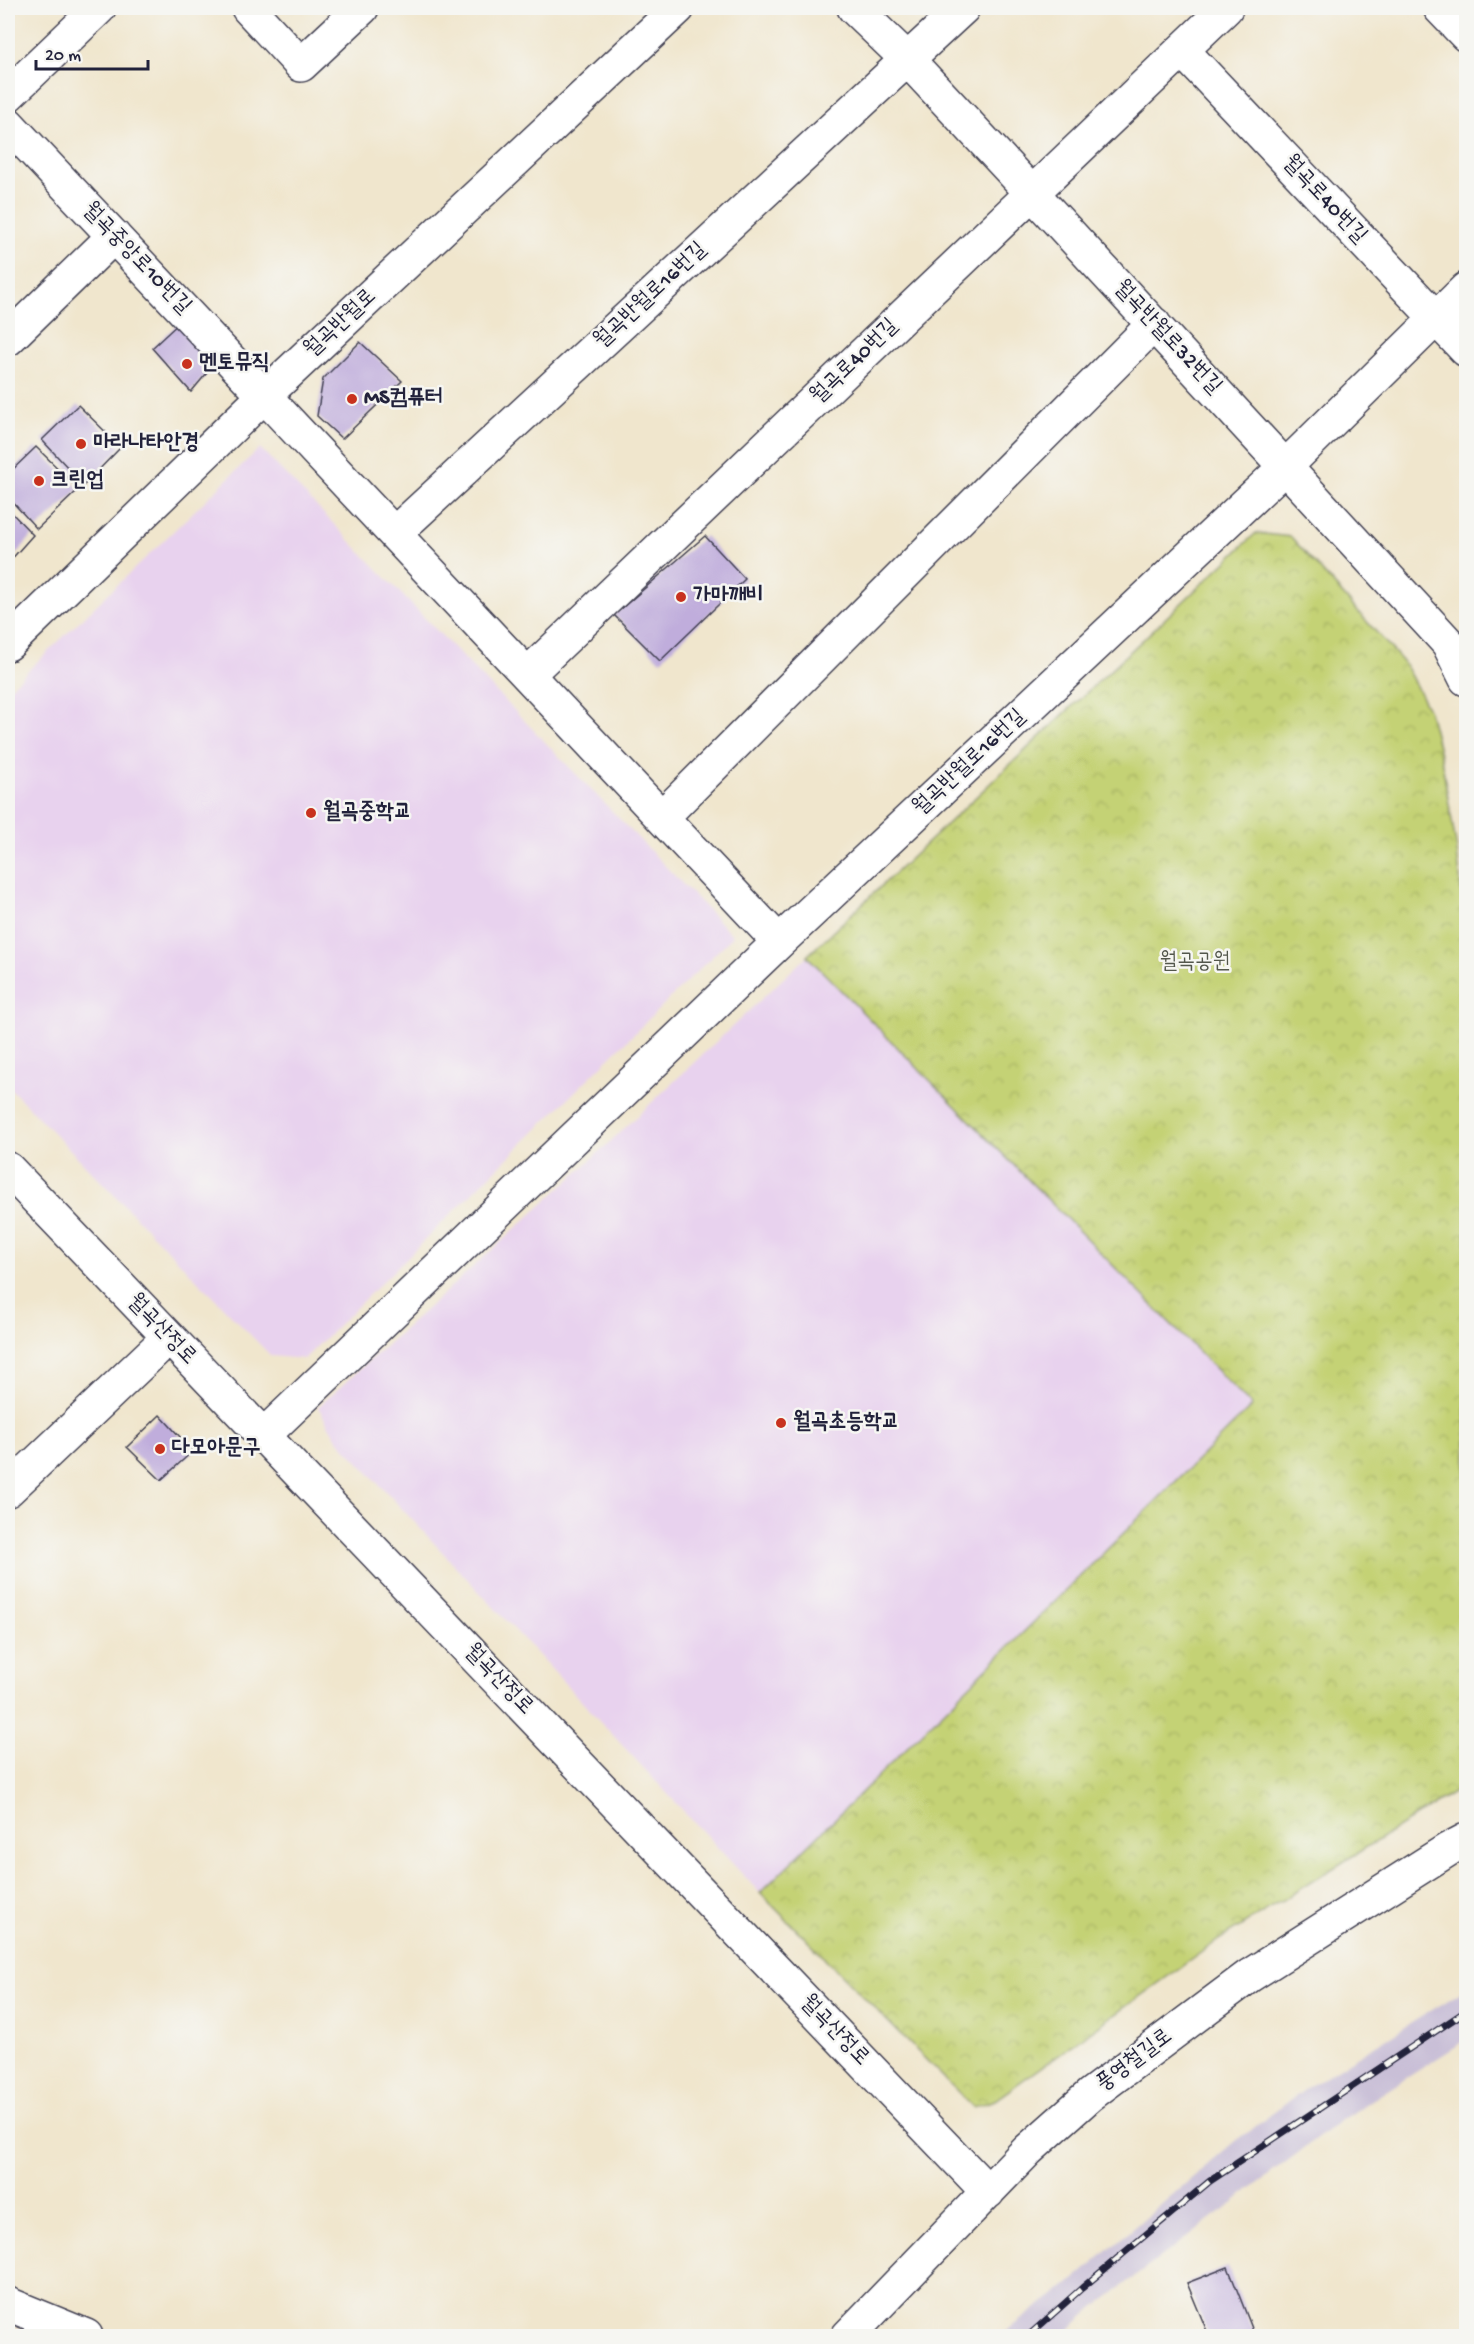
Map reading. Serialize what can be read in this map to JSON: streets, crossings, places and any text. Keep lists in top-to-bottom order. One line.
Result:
{"streets":{"street":["월곡로40번길","월곡중앙로10번길","월곡반월로16번길","월곡반월로","월곡반월로32번길","월곡산정로","풍영철길로"]},"crossings":[["월곡로40번길","월곡반월로16번길"],["월곡로40번길","월곡반월로32번길"],["월곡중앙로10번길","월곡반월로"],["월곡반월로16번길","월곡반월로32번길"],["월곡반월로16번길","월곡산정로"],["월곡산정로","풍영철길로"]],"parks":["월곡공원"],"places":["멘토뮤직","MS컴퓨터","마라나타안경","크린업","가마깨비","월곡중학교","월곡초등학교","다모아문구"],"scale_bar":"20 m"}
